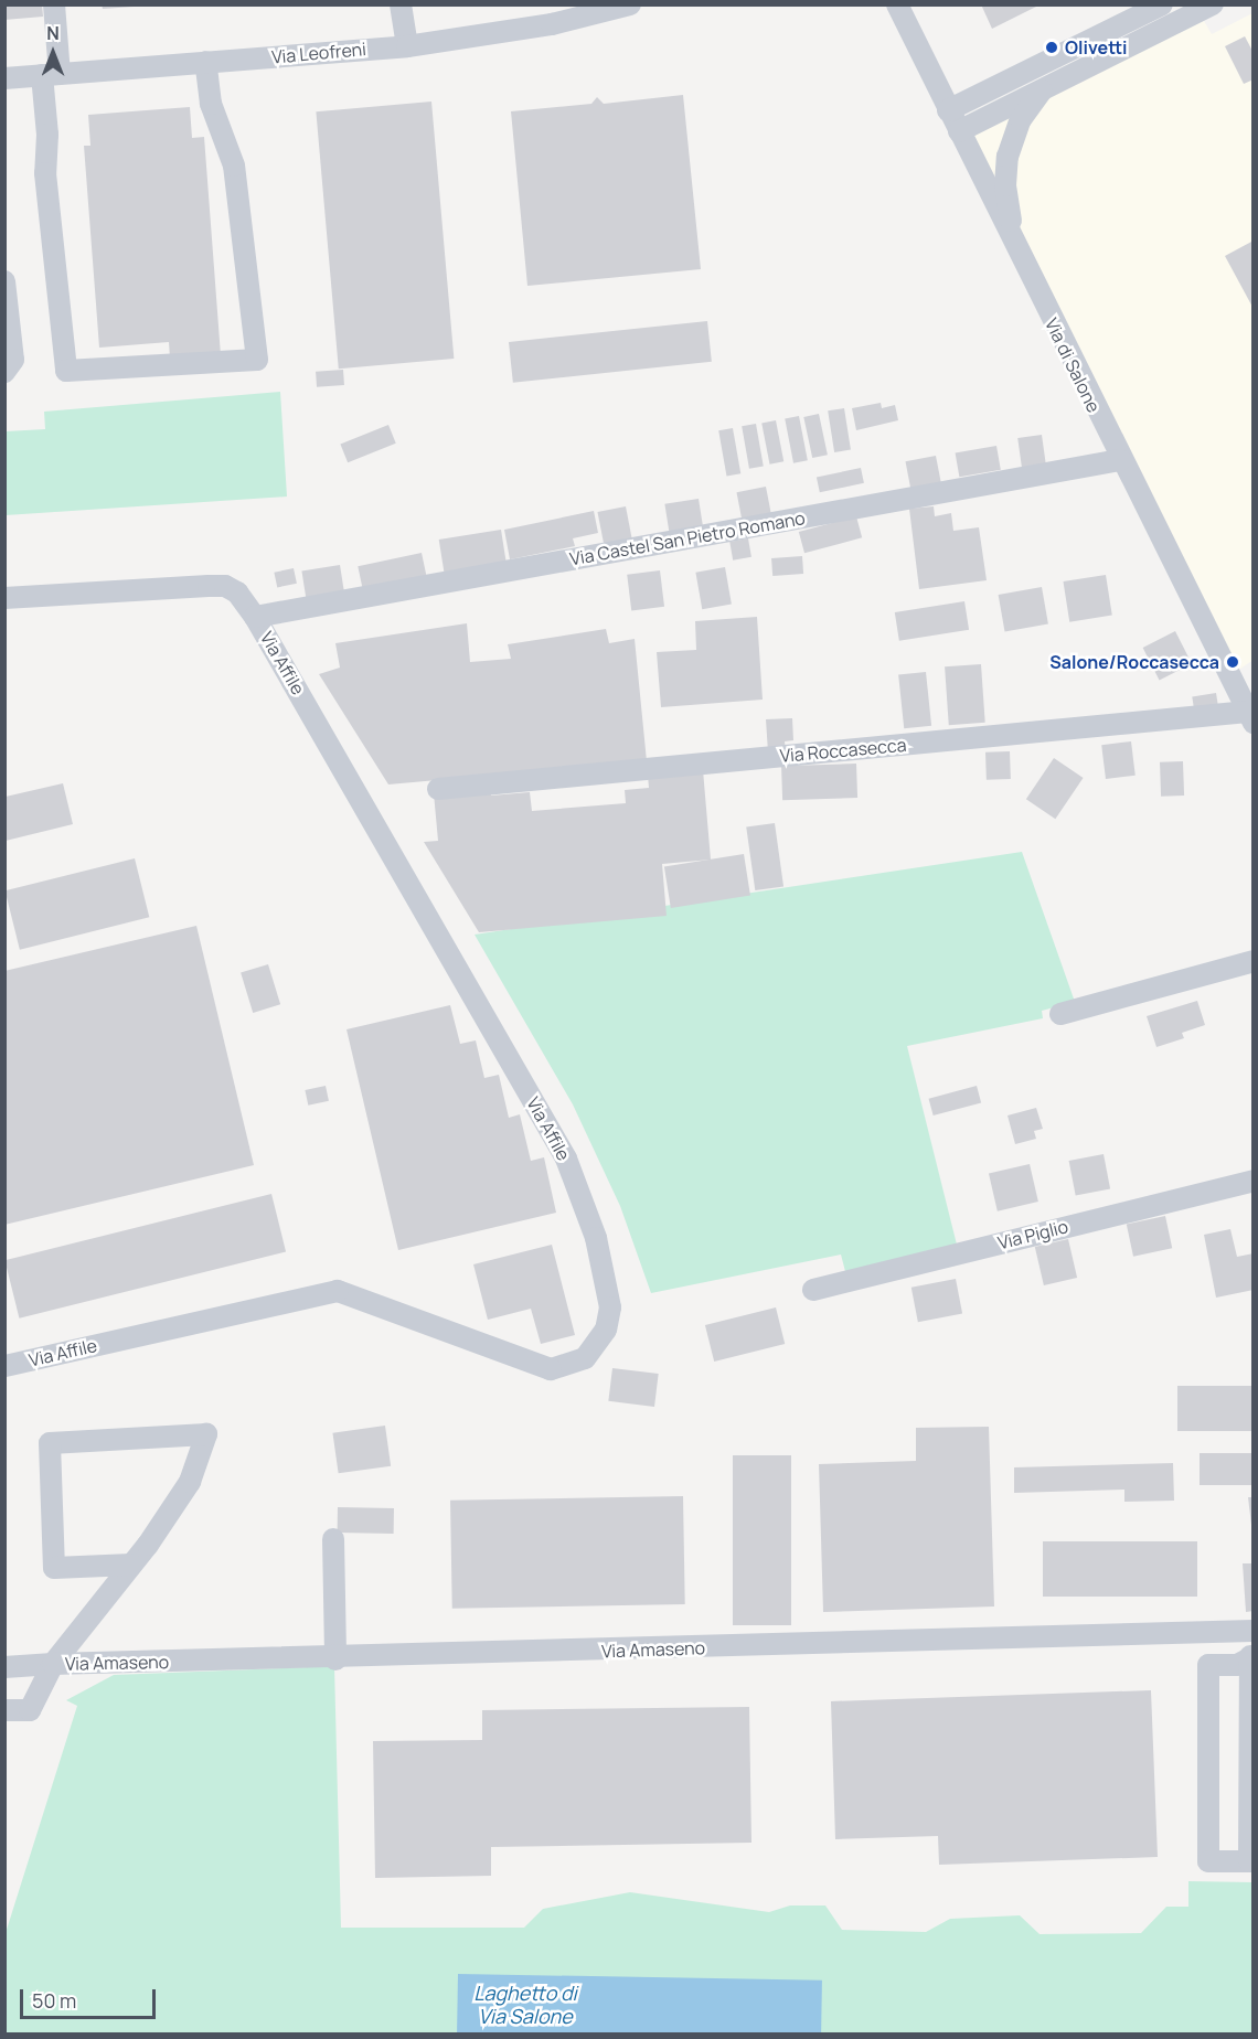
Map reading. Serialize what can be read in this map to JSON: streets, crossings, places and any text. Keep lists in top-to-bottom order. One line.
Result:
{"streets":{"street":["Via Leofreni","Via di Salone","Via Castel San Pietro Romano","Via Affile","Via Roccasecca","Via Piglio","Via Amaseno"]},"crossings":[["Via di Salone","Via Castel San Pietro Romano"],["Via di Salone","Via Roccasecca"],["Via Castel San Pietro Romano","Via Affile"]],"water":["Laghetto di Via Salone"],"places":["Olivetti","Salone/Roccasecca"],"scale_bar":"50 m","north":"top"}
